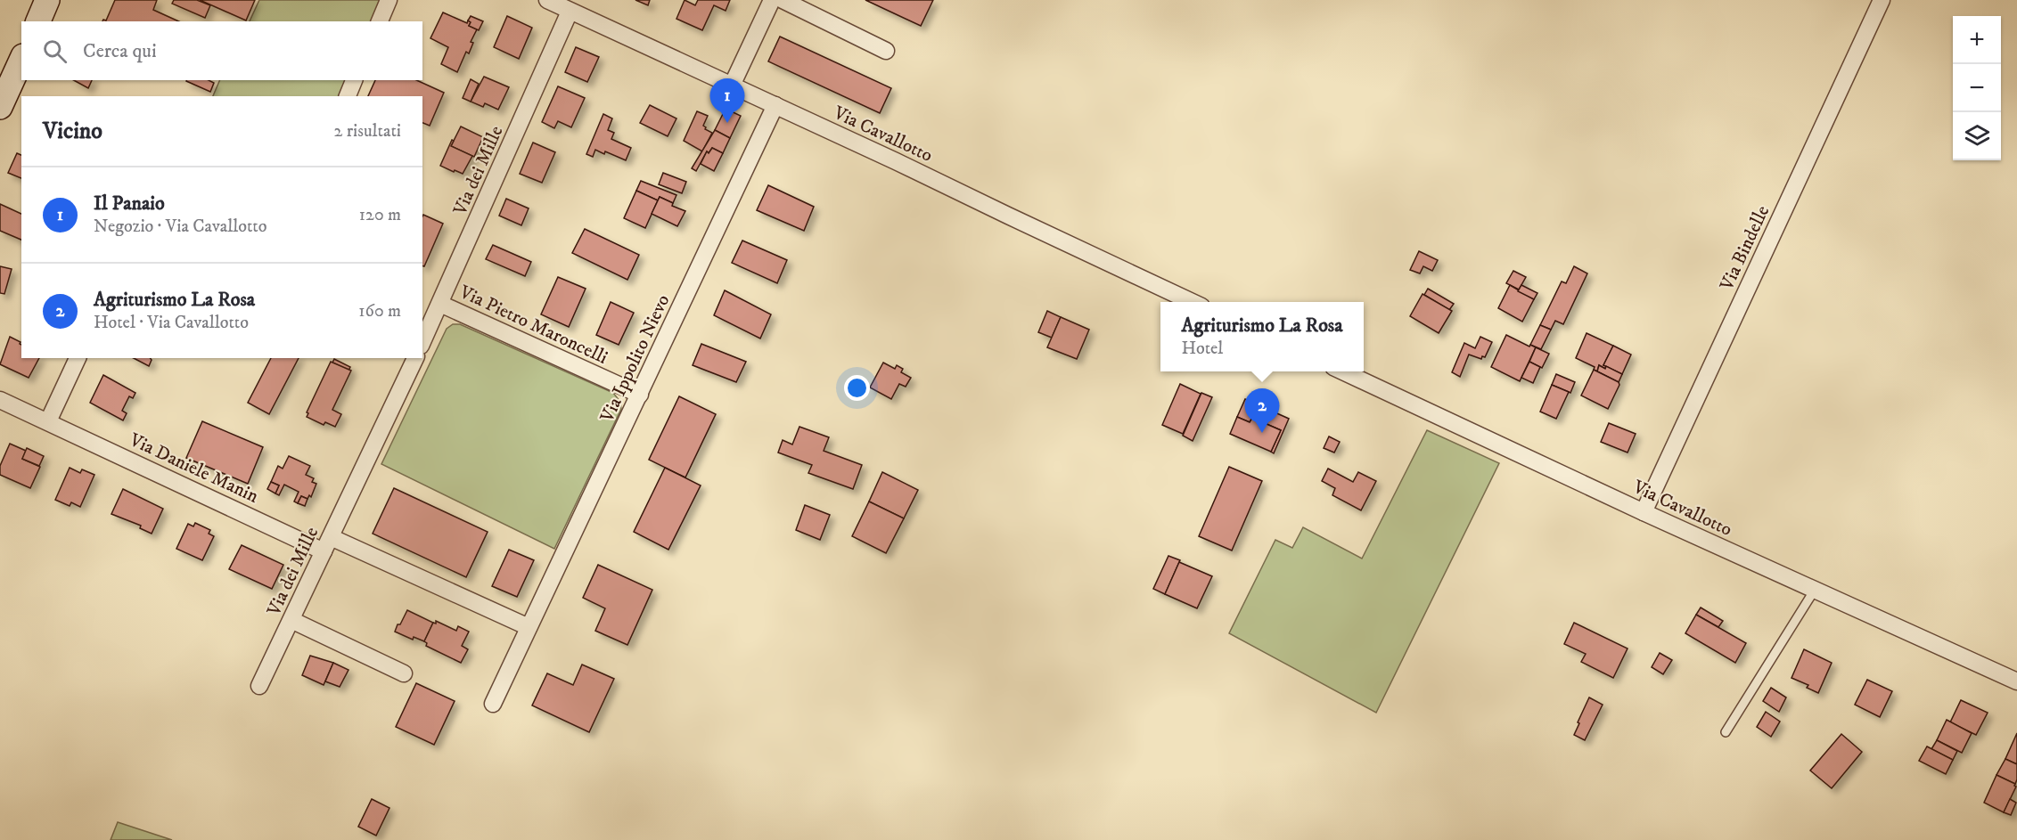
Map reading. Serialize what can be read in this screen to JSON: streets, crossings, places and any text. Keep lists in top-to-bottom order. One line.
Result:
{"streets":{"street":["Via Cavallotto","Via dei Mille","Via Bindelle","Via Pietro Maroncelli","Via Ippolito Nievo","Via Daniele Manin"]},"crossings":[["Via Cavallotto","Via dei Mille"],["Via Cavallotto","Via Bindelle"],["Via Cavallotto","Via Ippolito Nievo"],["Via dei Mille","Via Pietro Maroncelli"],["Via dei Mille","Via Daniele Manin"],["Via Pietro Maroncelli","Via Ippolito Nievo"]],"page":{"map_buttons":["+","−"],"search":"Cerca qui","pins":["1","2"],"heading":["Vicino","2 risultati"],"list":[{"mark":"1","name":"Il Panaio","note":"Negozio · Via Cavallotto","value":"120 m"},{"mark":"2","name":"Agriturismo La Rosa","note":"Hotel · Via Cavallotto","value":"160 m"}],"popup":["Agriturismo La Rosa","Hotel"]}}
